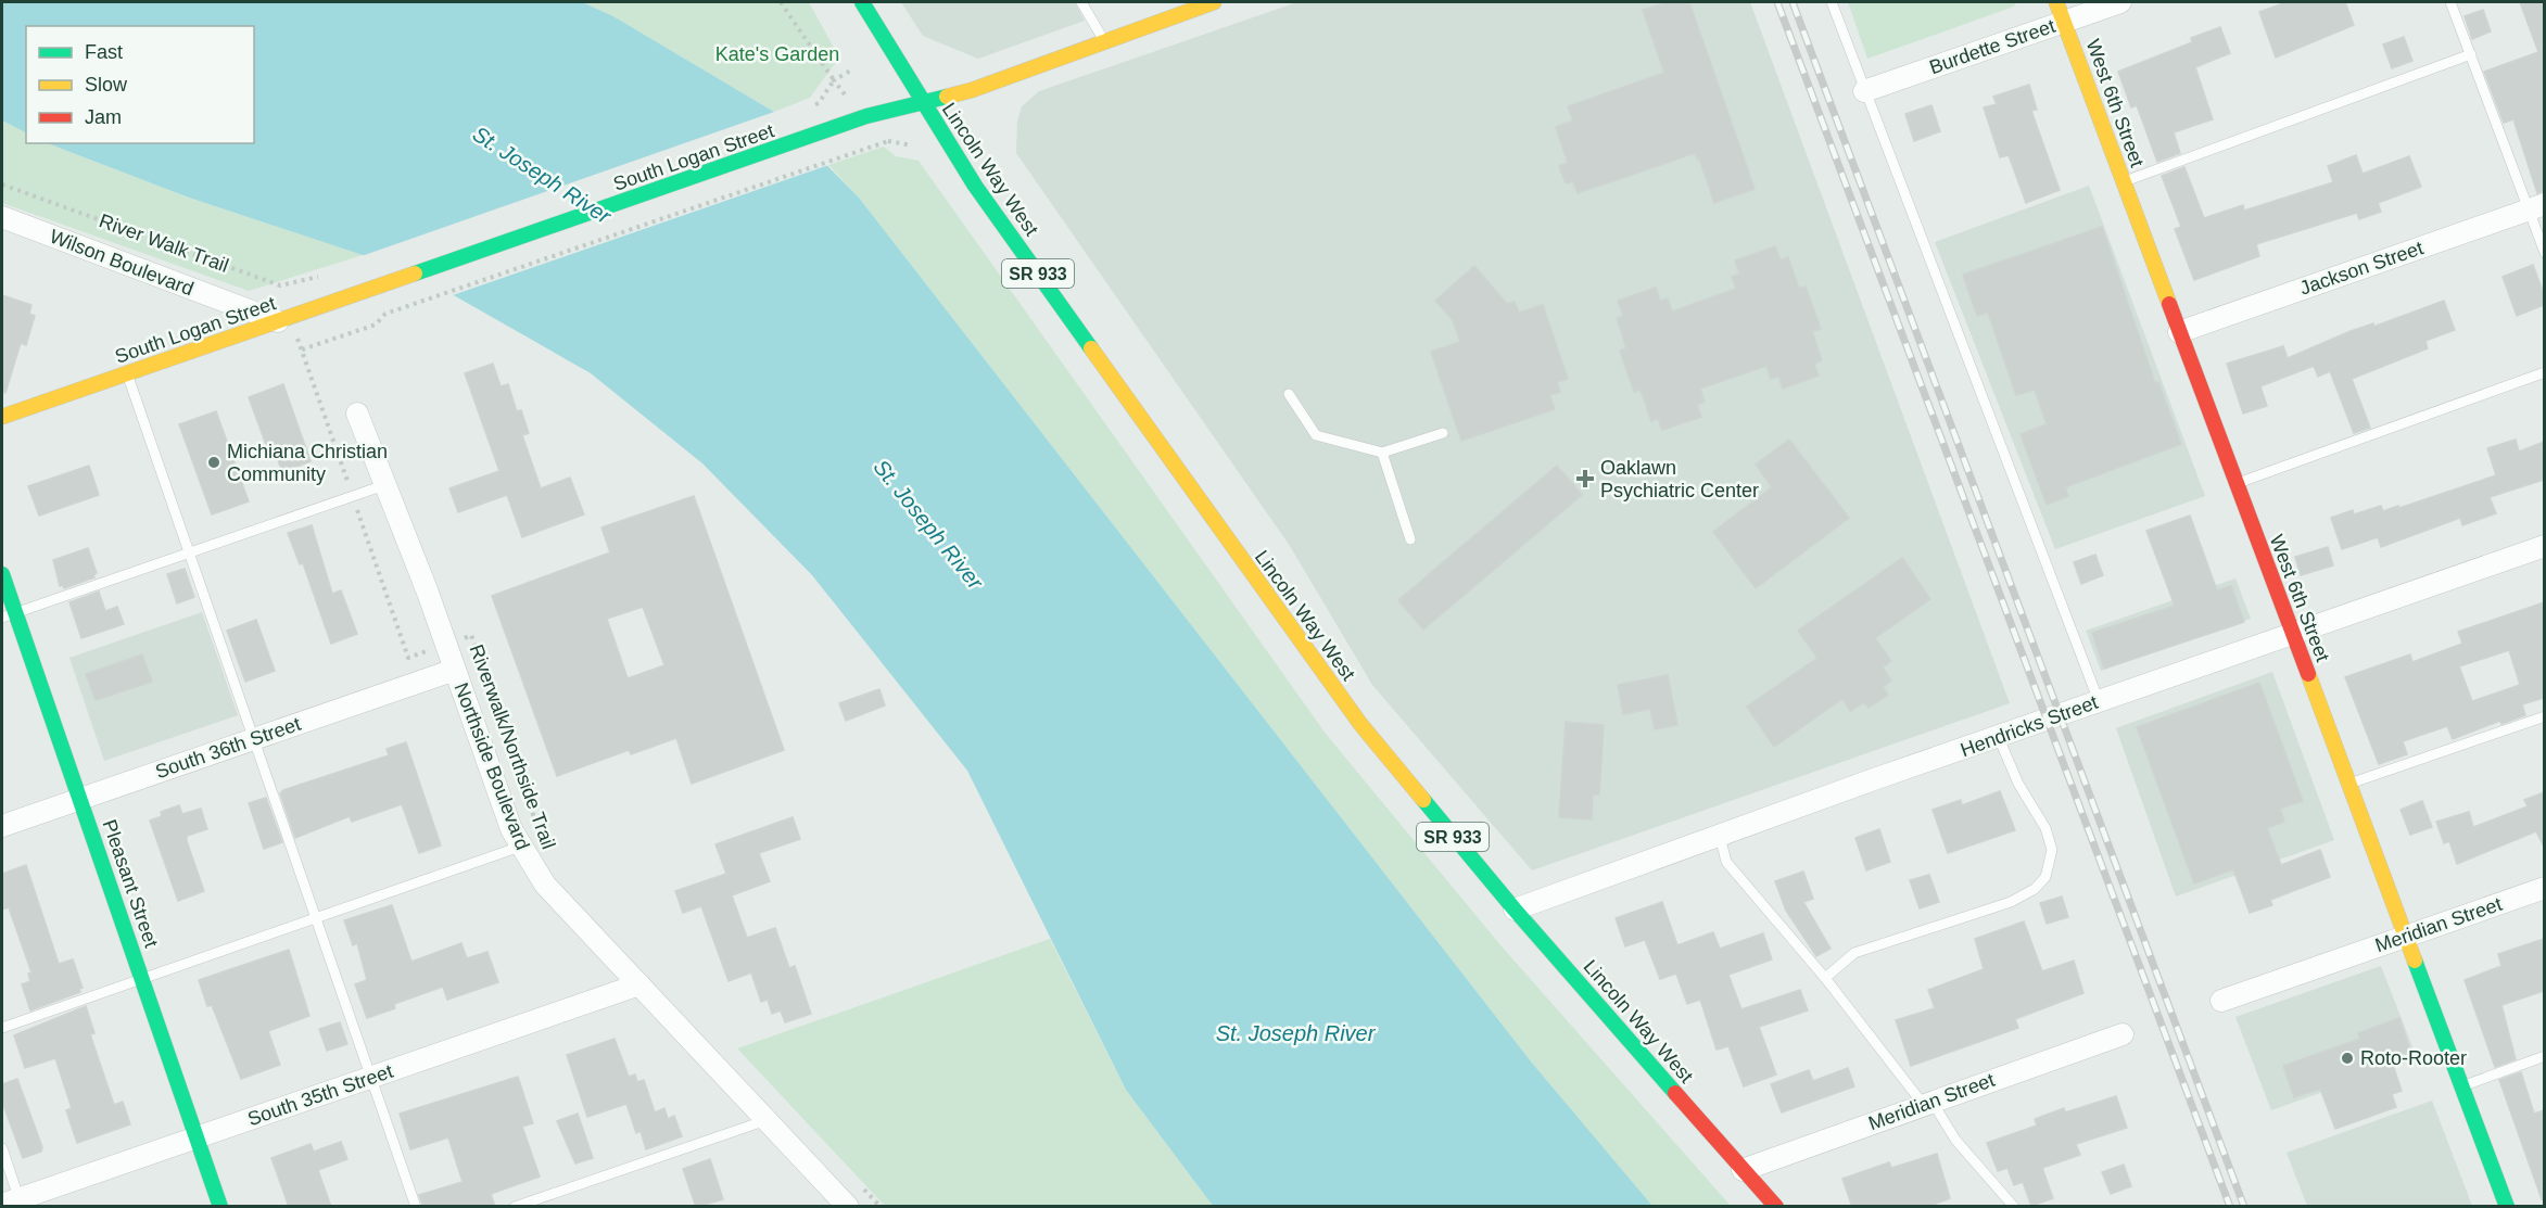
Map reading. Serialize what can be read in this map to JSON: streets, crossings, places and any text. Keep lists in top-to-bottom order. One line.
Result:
{"streets":{"street":["Burdette Street","West 6th Street","South Logan Street","Lincoln Way West","Wilson Boulevard","Jackson Street","SR 933","Hendricks Street","South 36th Street","Northside Boulevard","Pleasant Street","Meridian Street","South 35th Street"],"path":["River Walk Trail","Riverwalk/Northside Trail"]},"crossings":[["Burdette Street","West 6th Street"],["West 6th Street","Jackson Street"],["West 6th Street","Hendricks Street"],["West 6th Street","Meridian Street"],["South Logan Street","Lincoln Way West"],["South Logan Street","Wilson Boulevard"],["Lincoln Way West","Hendricks Street"],["Lincoln Way West","Meridian Street"],["Riverwalk/Northside Trail","Northside Boulevard"],["South 36th Street","Northside Boulevard"],["South 36th Street","Pleasant Street"],["Northside Boulevard","South 35th Street"],["Pleasant Street","South 35th Street"]],"water":["St. Joseph River"],"parks":["Kate's Garden"],"places":{"other":["Michiana Christian Community","Roto-Rooter"],"health":["Oaklawn Psychiatric Center"]},"legend":["Fast","Slow","Jam"]}
